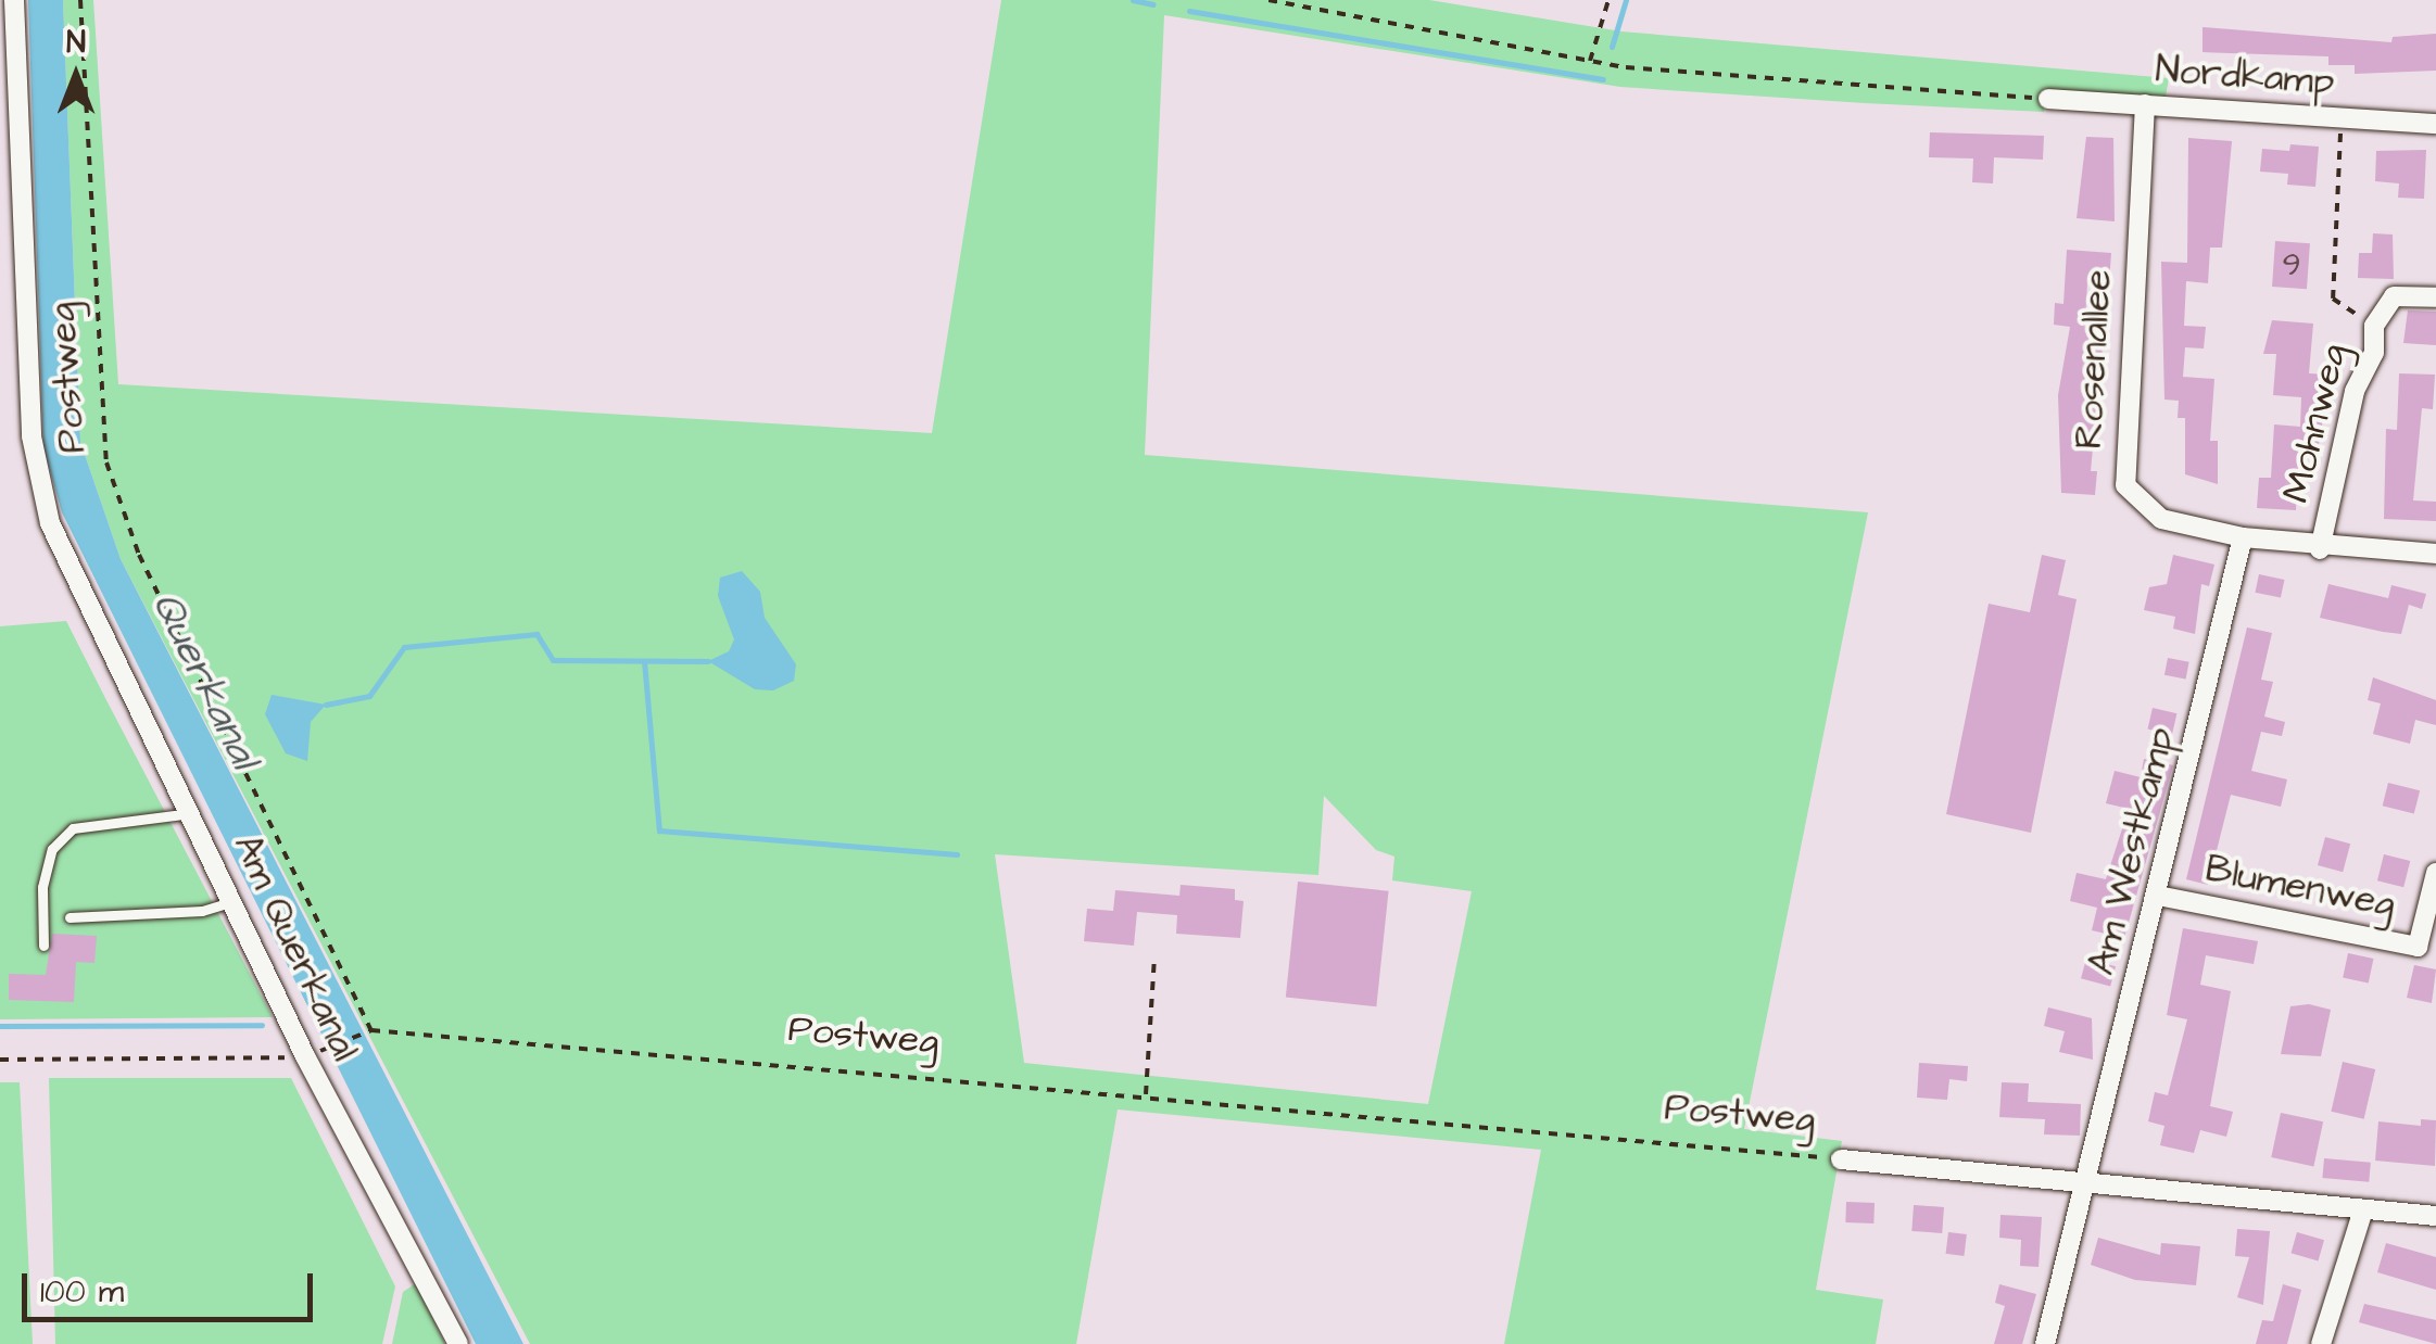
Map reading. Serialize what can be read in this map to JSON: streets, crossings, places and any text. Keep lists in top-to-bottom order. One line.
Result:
{"streets":{"street":["Nordkamp","Rosenallee","Postweg","Mohnweg","Am Westkamp","Blumenweg","Am Querkanal"]},"crossings":[["Nordkamp","Rosenallee"],["Rosenallee","Mohnweg"],["Rosenallee","Am Westkamp"],["Postweg","Am Westkamp"],["Am Westkamp","Blumenweg"]],"water":["Querkanal"],"house_numbers":["9"],"scale_bar":"100 m","north":"top"}
